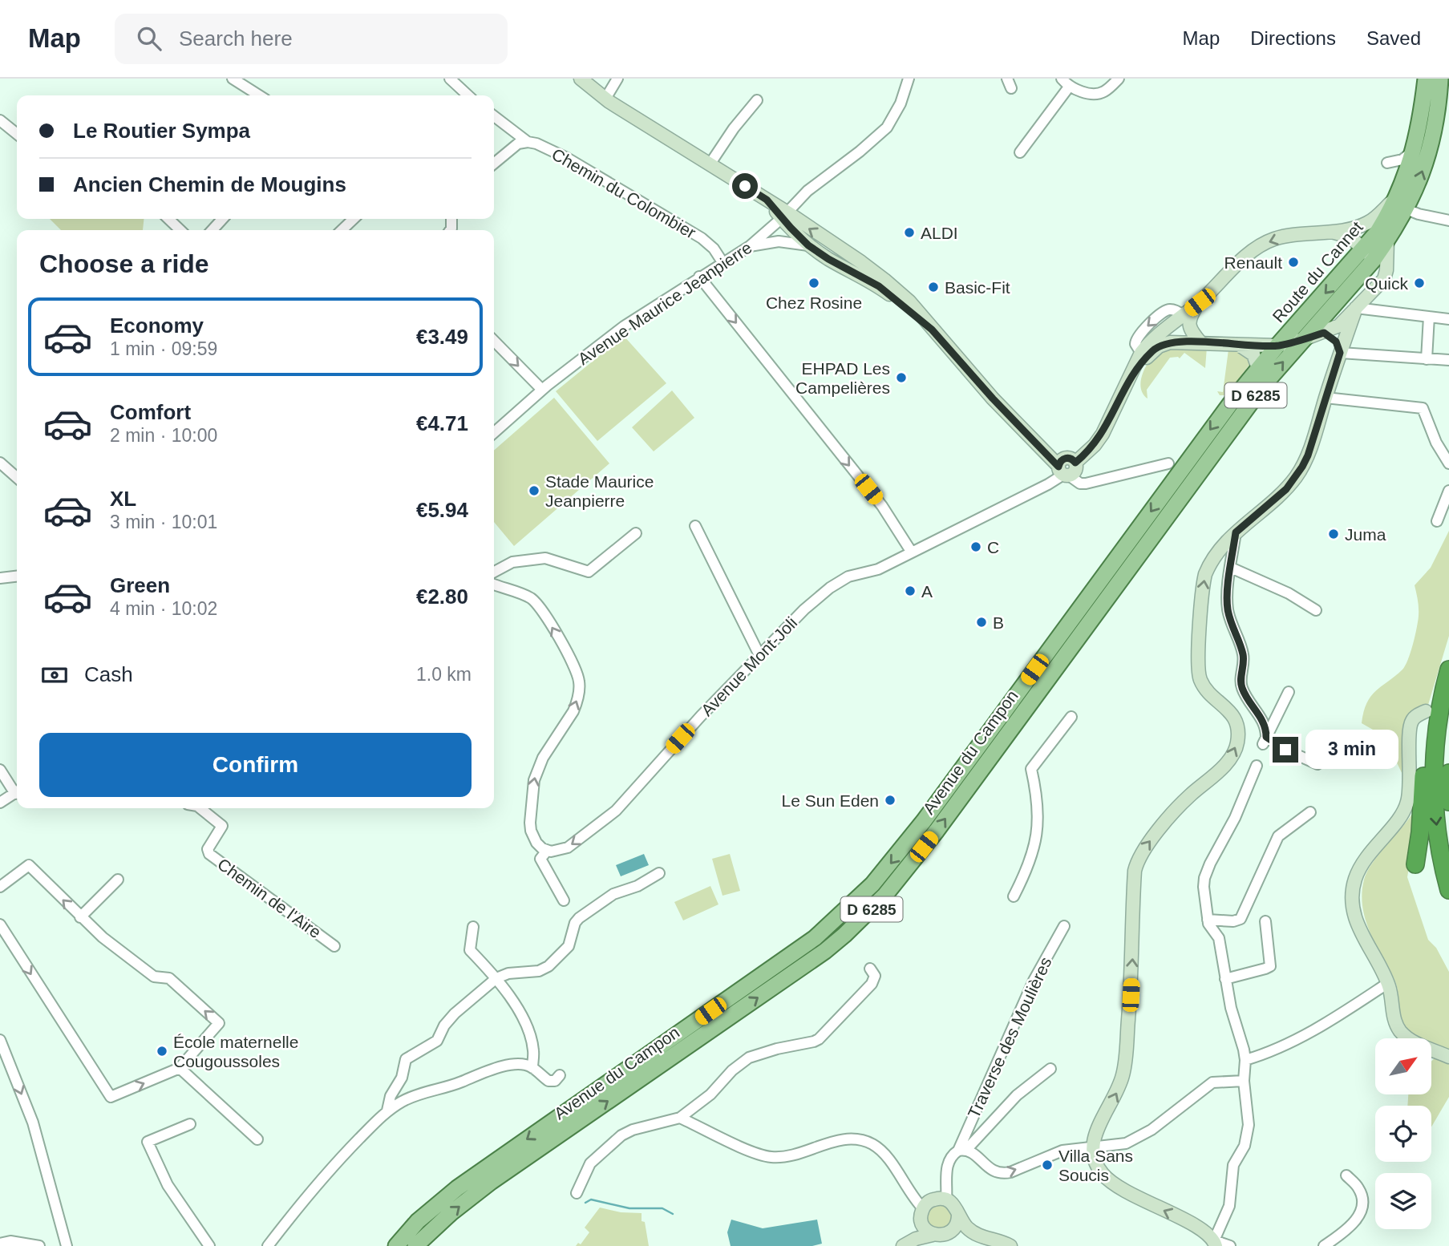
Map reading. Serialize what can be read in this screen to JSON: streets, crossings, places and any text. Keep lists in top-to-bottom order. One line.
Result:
{"streets":{"main road":["Route du Cannet","D 6285","Avenue du Campon"],"street":["Chemin du Colombier","Avenue Maurice Jeanpierre","Avenue Mont-Joli","Chemin de l'Aire","Traverse des Moulières"]},"crossings":[["Chemin du Colombier","Avenue Maurice Jeanpierre"],["Route du Cannet","Avenue du Campon"]],"places":["ALDI","Renault","Chez Rosine","Quick","Basic-Fit","EHPAD Les Campelières","Stade Maurice Jeanpierre","Juma","C","A","B","Le Sun Eden","École maternelle Cougoussoles","Villa Sans Soucis"],"north":"top right","page":{"header":"Map","search":"Search here","nav":["Map","Directions","Saved"],"banner":["Le Routier Sympa","Ancien Chemin de Mougins"],"heading":"Choose a ride","list":[{"name":"Economy","note":"1 min · 09:59","value":"€3.49"},{"name":"Comfort","note":"2 min · 10:00","value":"€4.71"},{"name":"XL","note":"3 min · 10:01","value":"€5.94"},{"name":"Green","note":"4 min · 10:02","value":"€2.80"}],"pay":["Cash","1.0 km"],"buttons":"Confirm","bubble":"3 min"}}
